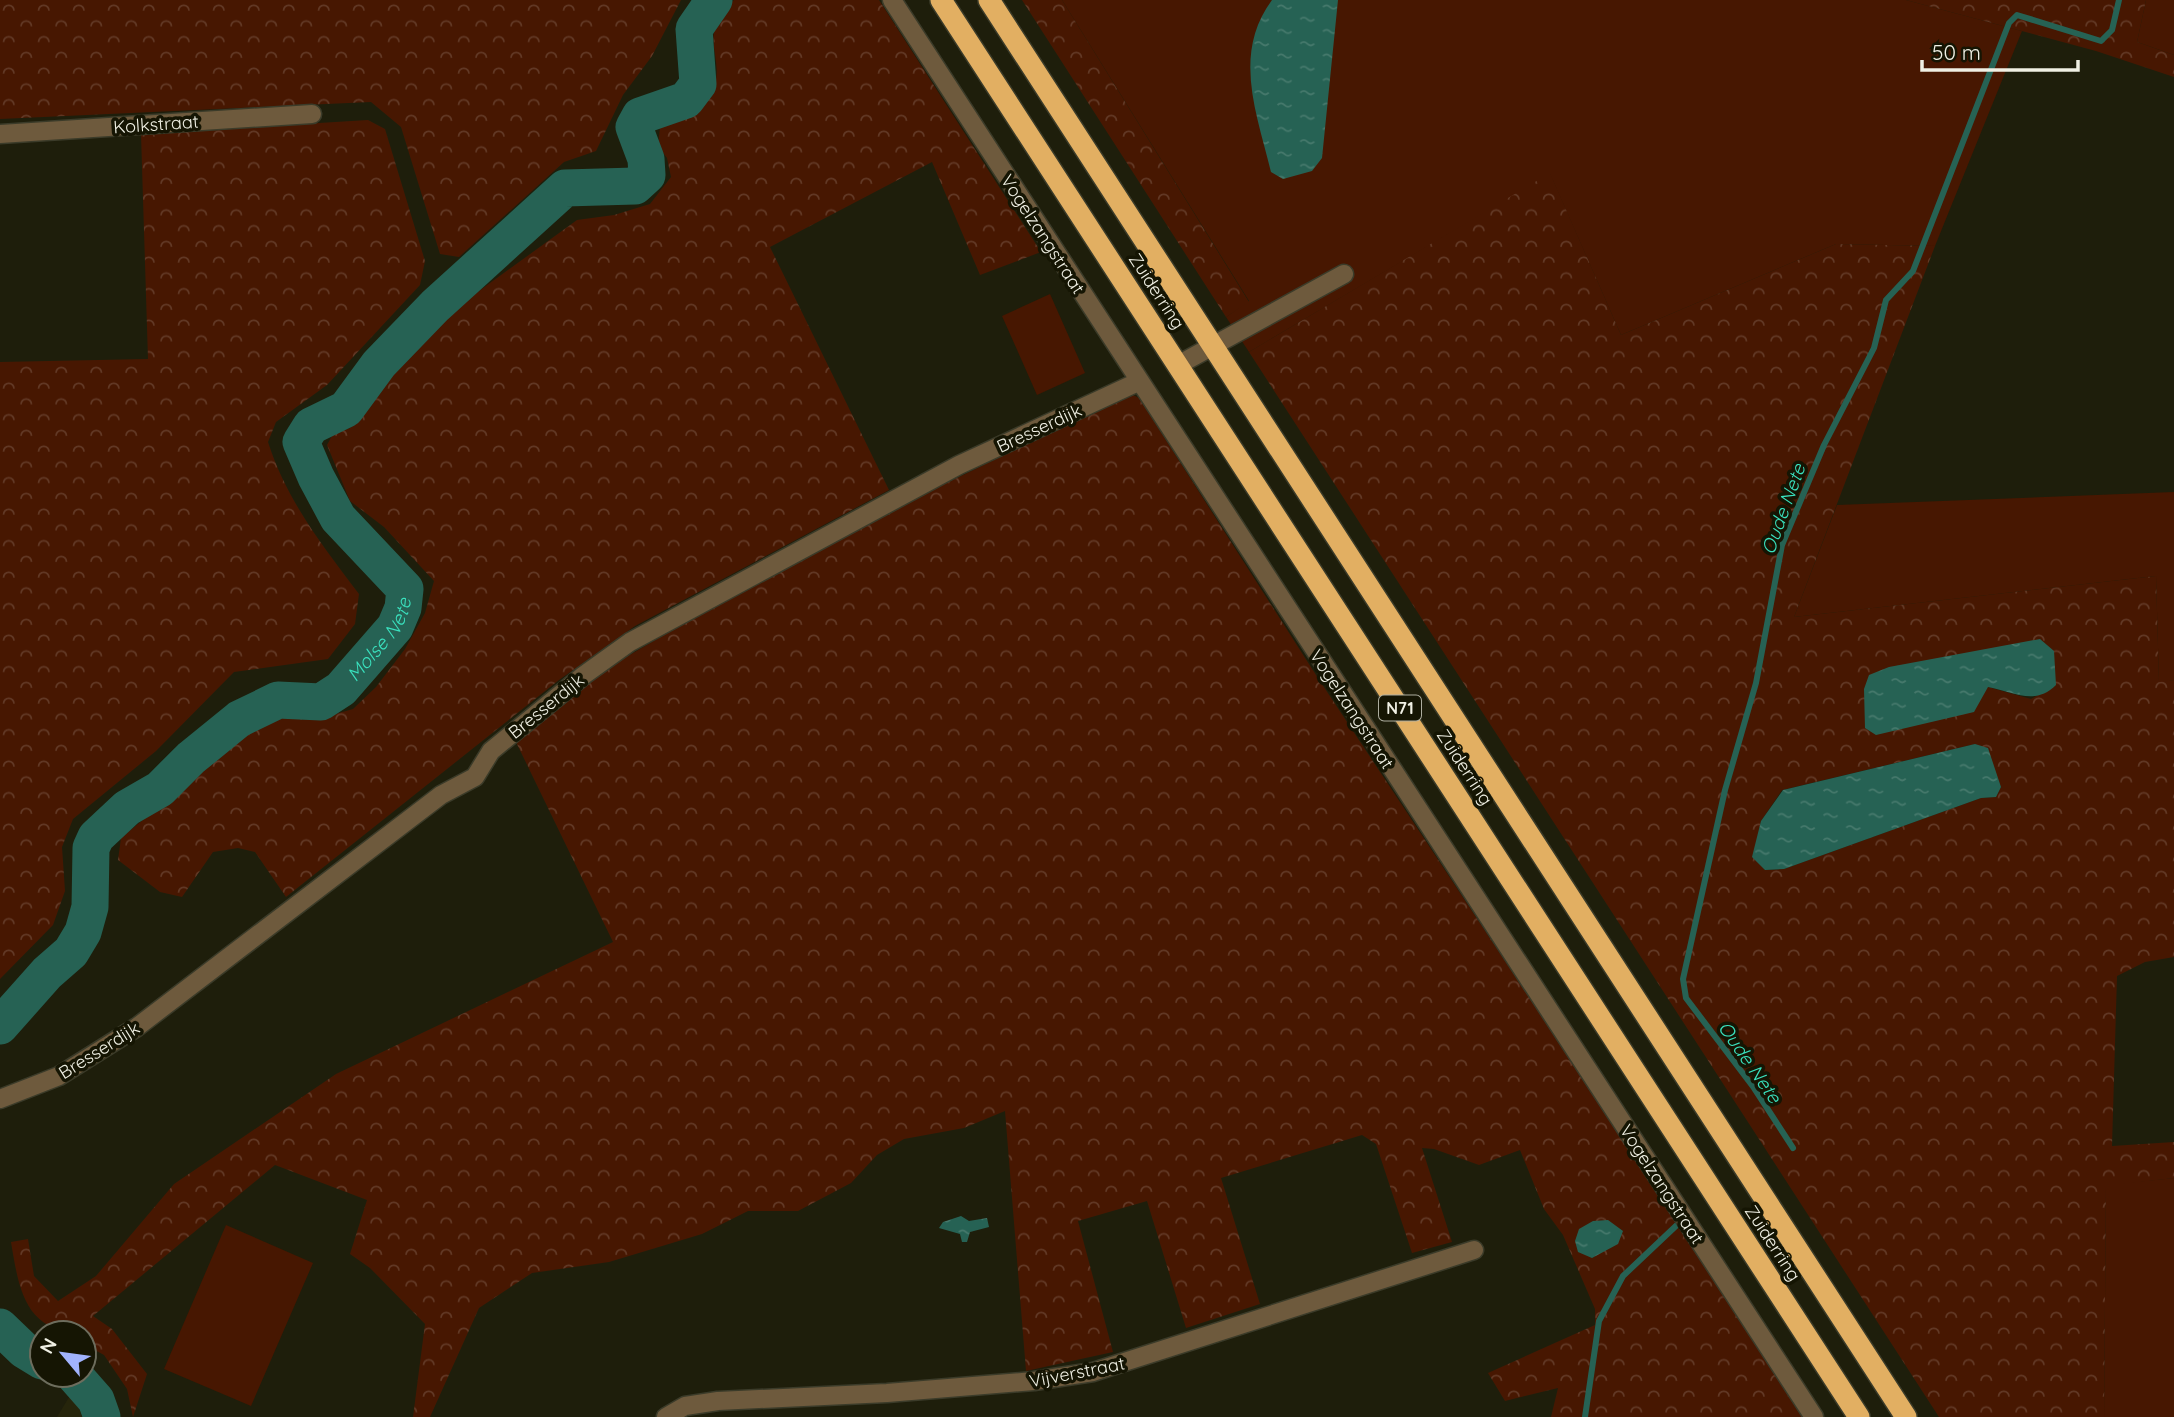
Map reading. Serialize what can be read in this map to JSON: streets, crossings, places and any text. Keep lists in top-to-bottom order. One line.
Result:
{"streets":{"highway":["Zuiderring","N71"],"street":["Kolkstraat","Vogelzangstraat","Bresserdijk","Vijverstraat"]},"crossings":[["Vogelzangstraat","Bresserdijk"]],"water":["Oude Nete","Molse Nete"],"scale_bar":"50 m","north":"top left"}
